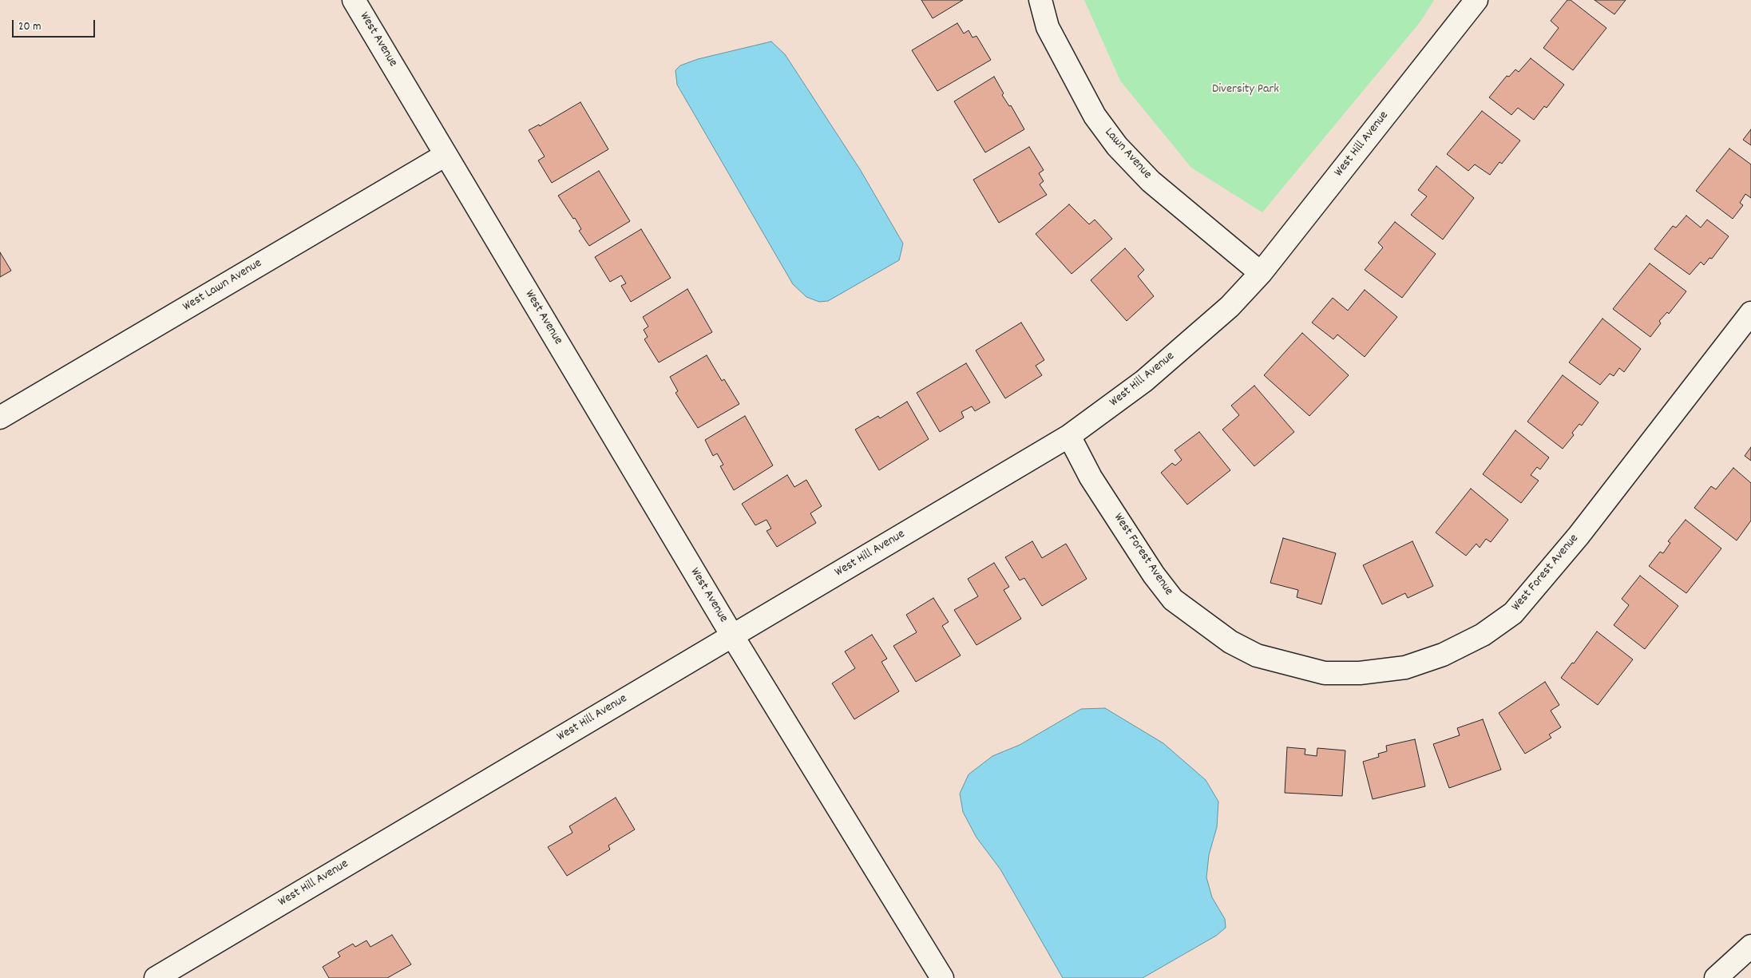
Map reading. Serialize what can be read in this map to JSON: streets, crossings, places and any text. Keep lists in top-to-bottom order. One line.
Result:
{"streets":{"street":["West Avenue","West Hill Avenue","Lawn Avenue","West Lawn Avenue","West Forest Avenue"]},"crossings":[["West Avenue","West Hill Avenue"],["West Avenue","West Lawn Avenue"],["West Hill Avenue","Lawn Avenue"],["West Hill Avenue","West Forest Avenue"]],"parks":["Diversity Park"],"scale_bar":"20 m"}
